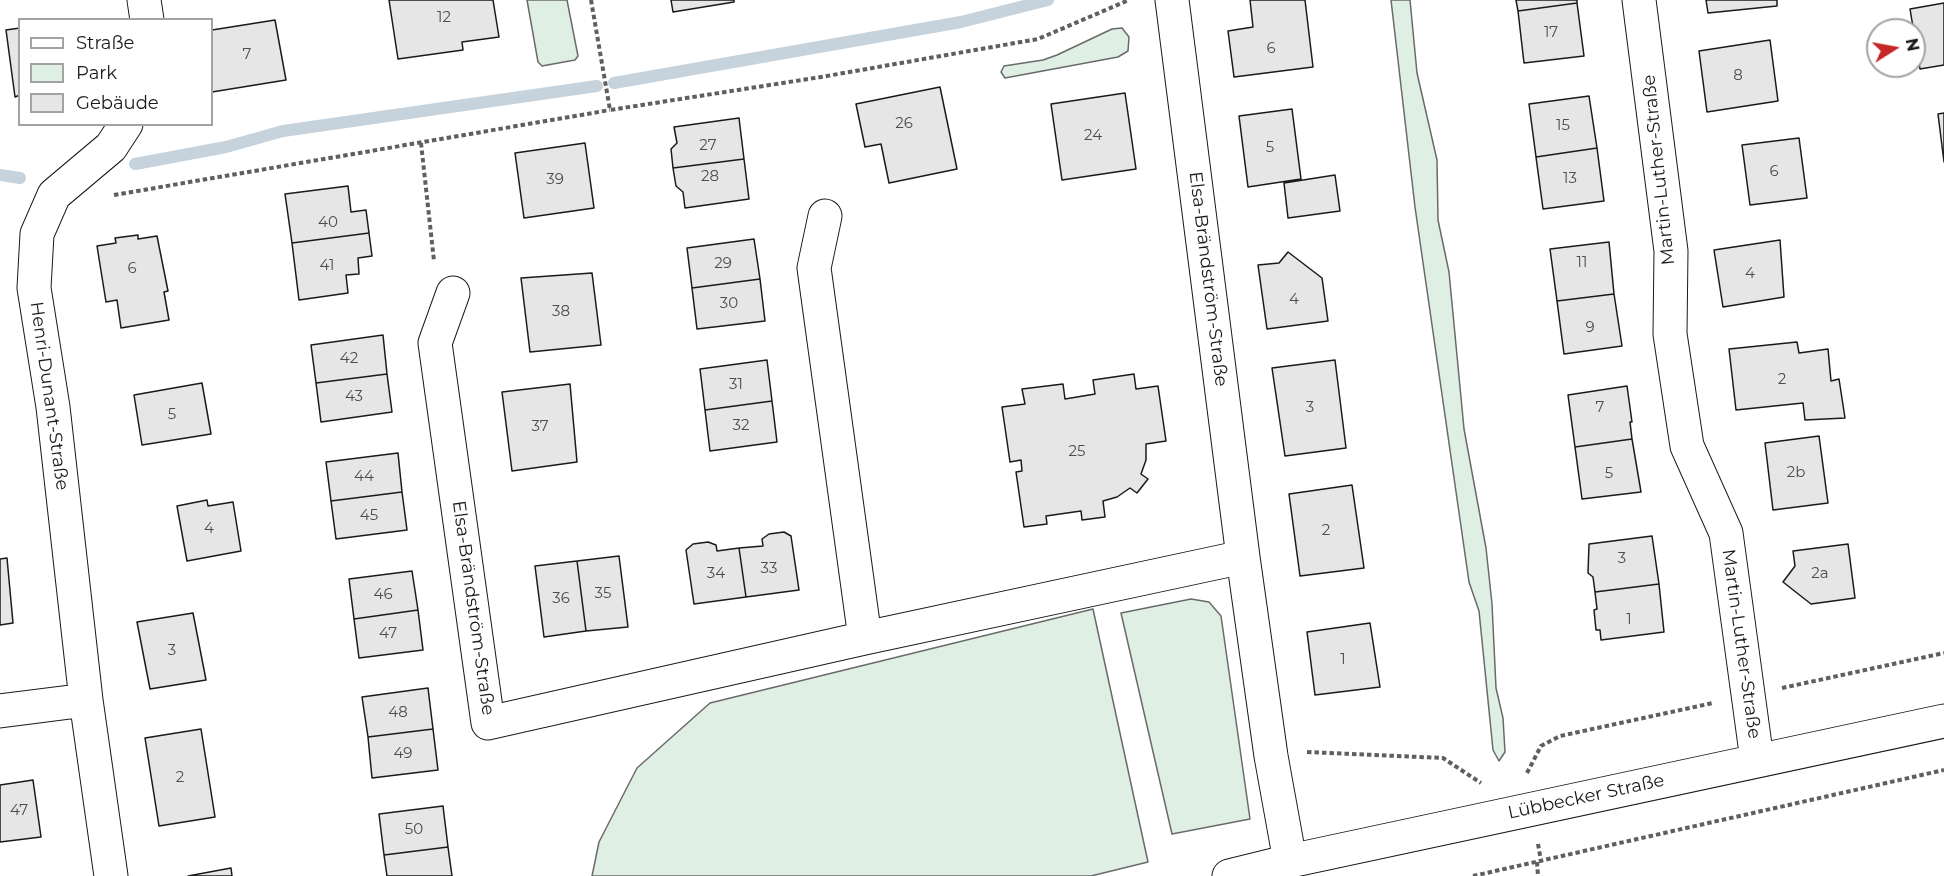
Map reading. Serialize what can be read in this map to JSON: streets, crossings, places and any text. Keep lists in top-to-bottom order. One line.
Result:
{"streets":{"street":["Martin-Luther-Straße","Elsa-Brändström-Straße","Henri-Dunant-Straße","Lübbecker Straße"]},"crossings":[["Martin-Luther-Straße","Lübbecker Straße"],["Elsa-Brändström-Straße","Lübbecker Straße"]],"house_numbers":["12","17","6","7","8","26","15","24","27","5","6","28","13","39","40","11","29","41","6","4","4","30","38","9","42","2","31","43","3","7","5","32","37","25","2b","5","44","45","4","2","3","33","34","2a","35","46","36","1","47","3","1","48","49","2","47","50"],"legend":["Straße","Park","Gebäude"],"north":"right"}
